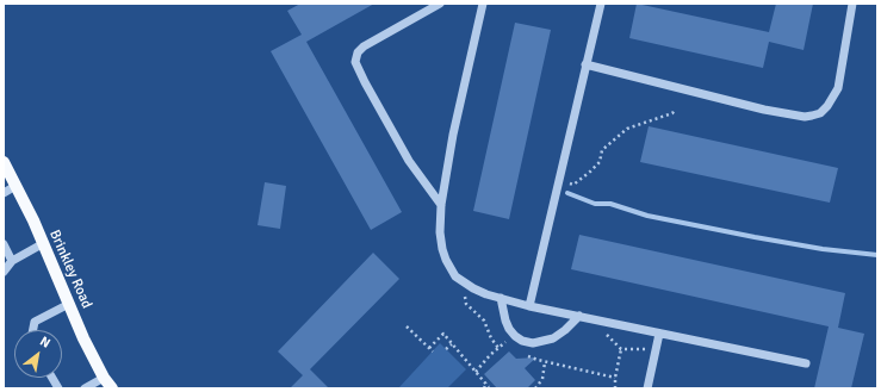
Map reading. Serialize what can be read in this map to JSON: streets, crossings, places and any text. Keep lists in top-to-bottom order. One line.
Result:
{"streets":{"main road":["Brinkley Road"]},"north":"top right"}
